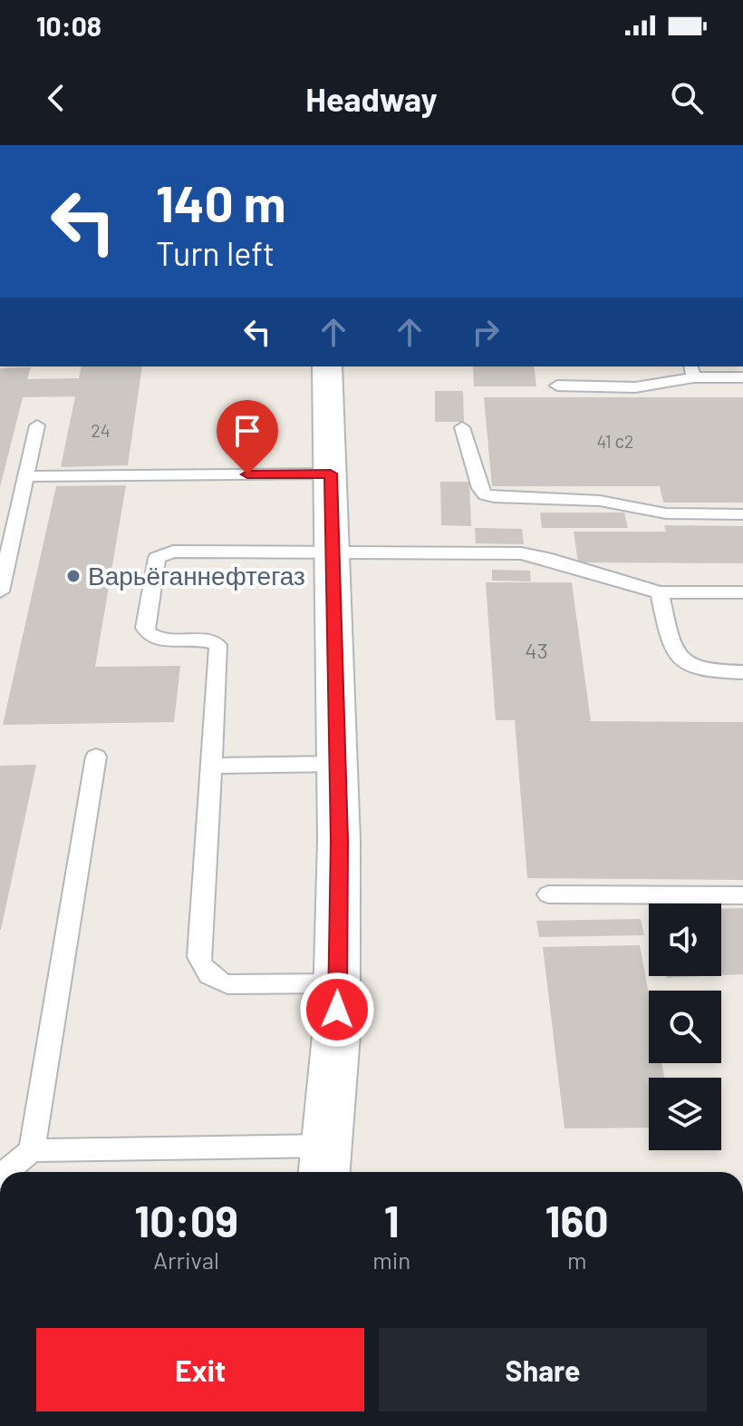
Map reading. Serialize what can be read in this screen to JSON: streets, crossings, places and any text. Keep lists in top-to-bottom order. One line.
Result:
{"places":["Варьёганнефтегаз"],"house_numbers":["24","41 с2","43"],"page":{"status":"10:08","header":"Headway","turn":["140 m","Turn left"],"eta":["10:09","Arrival","1","min","160","m"],"buttons":["Exit","Share"]}}
